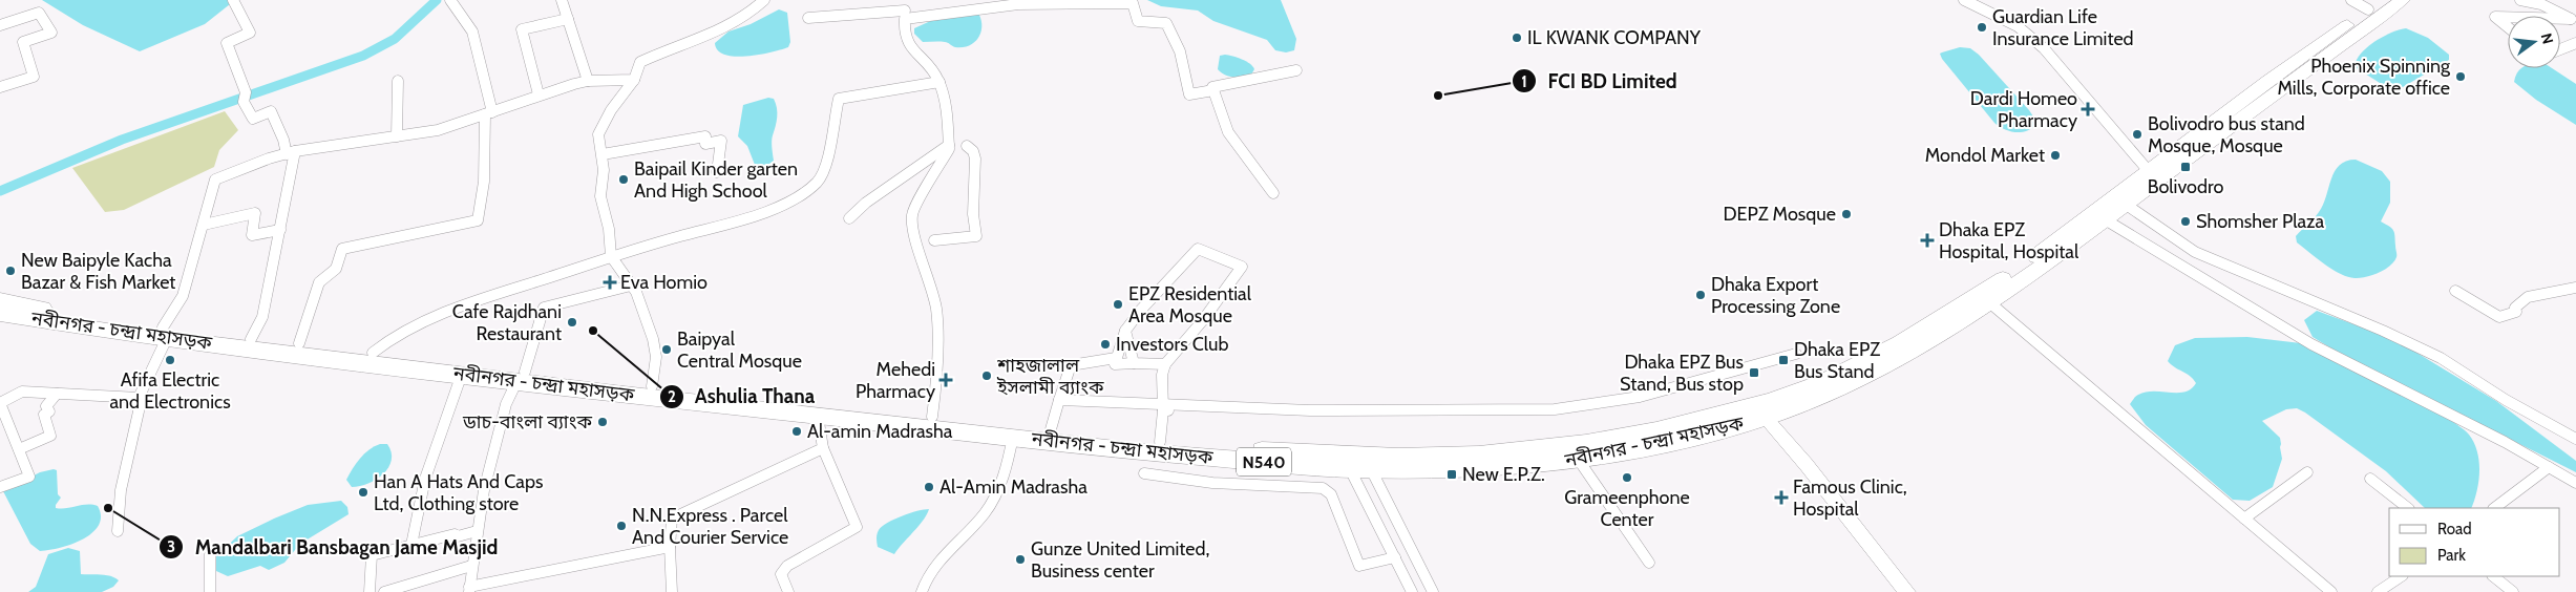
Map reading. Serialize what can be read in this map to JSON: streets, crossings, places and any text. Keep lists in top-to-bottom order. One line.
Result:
{"streets":{"highway":["নবীনগর - চন্দ্রা মহাসড়ক","N540"]},"places":{"other":["Guardian Life Insurance Limited","IL KWANK COMPANY","Phoenix Spinning Mills, Corporate office","FCI BD Limited","Bolivodro bus stand Mosque, Mosque","Mondol Market","Baipail Kinder garten And High School","DEPZ Mosque","Shomsher Plaza","New Baipyle Kacha Bazar & Fish Market","Dhaka Export Processing Zone","EPZ Residential Area Mosque","Cafe Rajdhani Restaurant","Ashulia Thana","Investors Club","Baipyal Central Mosque","Afifa Electric and Electronics","শাহজালাল ইসলামী ব্যাংক","ডাচ-বাংলা ব্যাংক","Al-amin Madrasha","Grameenphone Center","Al-Amin Madrasha","Han A Hats And Caps Ltd, Clothing store","Mandalbari Bansbagan Jame Masjid","N.N.Express . Parcel And Courier Service","Gunze United Limited, Business center"],"health":["Dardi Homeo Pharmacy","Dhaka EPZ Hospital, Hospital","Eva Homio","Mehedi Pharmacy","Famous Clinic, Hospital"],"transit":["Bolivodro","Dhaka EPZ Bus Stand","Dhaka EPZ Bus Stand, Bus stop","New E.P.Z."]},"legend":["Road","Park"],"north":"right"}
